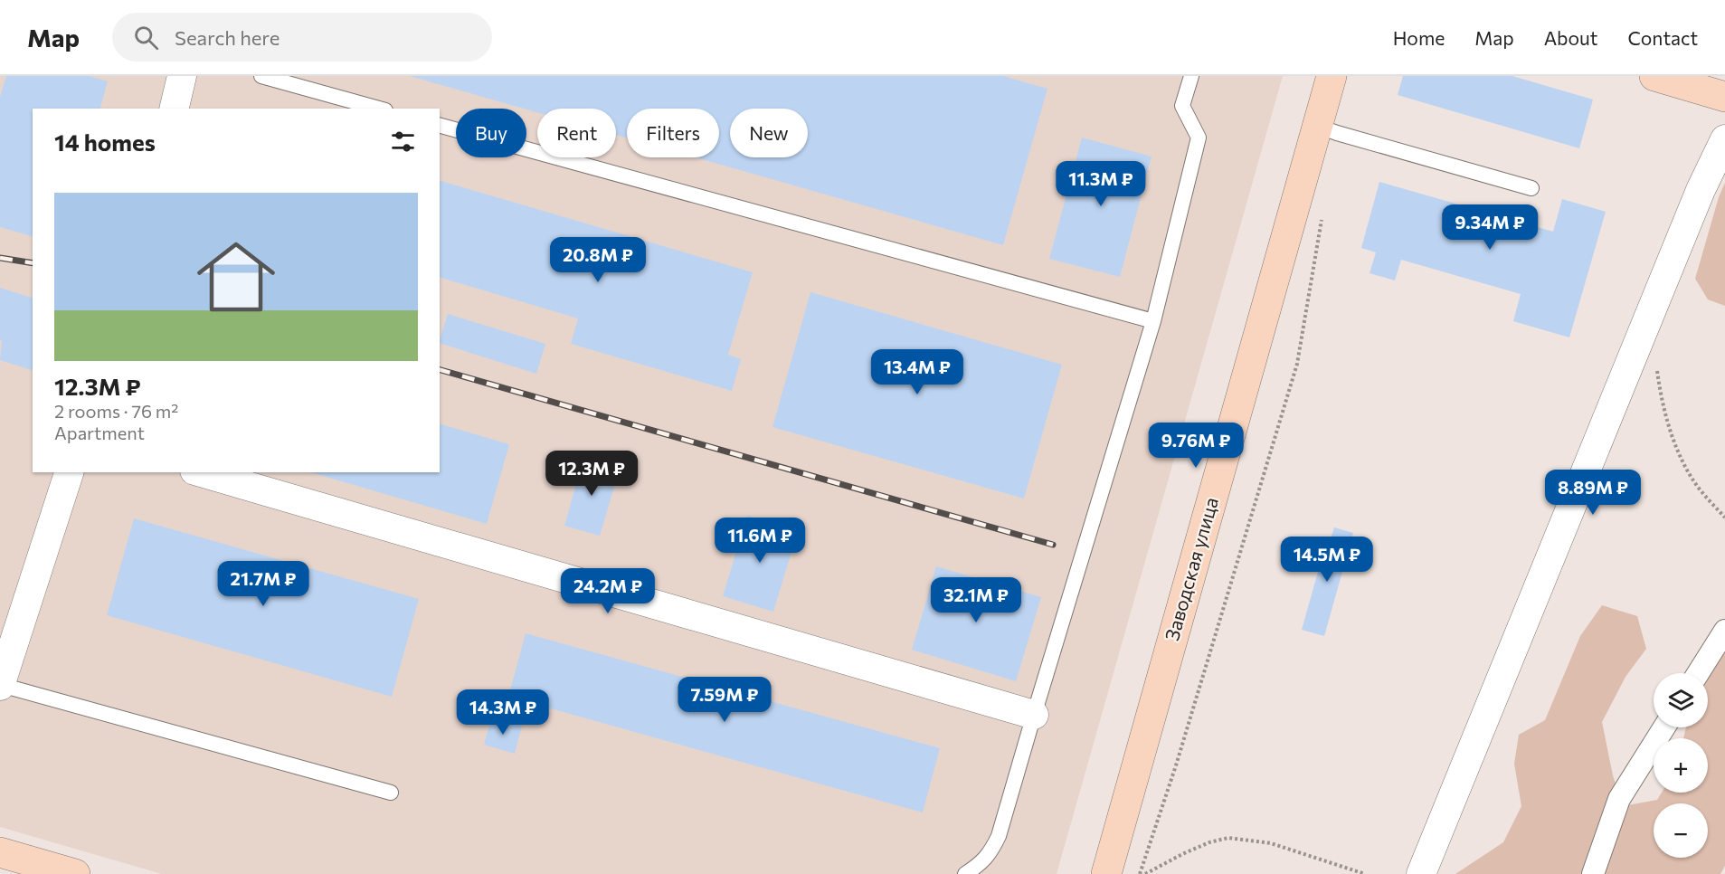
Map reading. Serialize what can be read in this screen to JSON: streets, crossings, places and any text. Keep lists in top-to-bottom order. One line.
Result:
{"streets":{"main road":["Заводская улица"]},"page":{"header":"Map","search":"Search here","nav":["Home","Map","About","Contact"],"chip":["Buy","Rent","Filters","New"],"heading":"14 homes","price":["11.3M ₽","9.34M ₽","20.8M ₽","13.4M ₽","9.76M ₽","12.3M ₽","8.89M ₽","11.6M ₽","14.5M ₽","21.7M ₽","24.2M ₽","32.1M ₽","7.59M ₽","14.3M ₽"],"list":[{"name":"12.3M ₽","note":"2 rooms · 76 m² · Apartment"}],"map_buttons":["+","−"]}}
